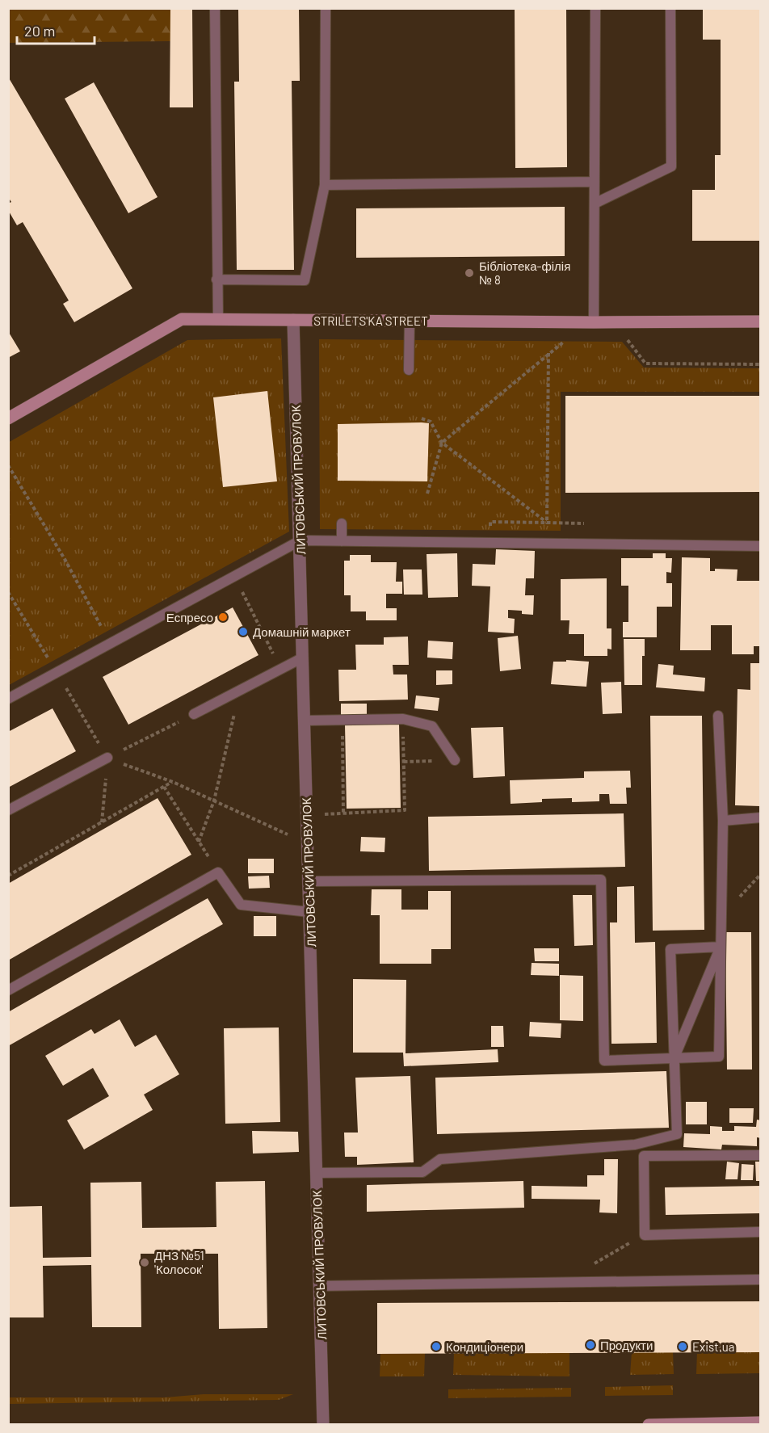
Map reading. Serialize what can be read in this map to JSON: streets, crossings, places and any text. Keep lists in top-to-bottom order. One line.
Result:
{"streets":{"street":["STRILETS'KA STREET","ЛИТОВСЬКИЙ ПРОВУЛОК"]},"crossings":[["STRILETS'KA STREET","ЛИТОВСЬКИЙ ПРОВУЛОК"]],"places":["Бібліотека-філія № 8","Еспресо","Домашній маркет","ДНЗ №51 'Колосок'","Продукти","Кондиціонери","Exist.ua"],"scale_bar":"20 m"}
